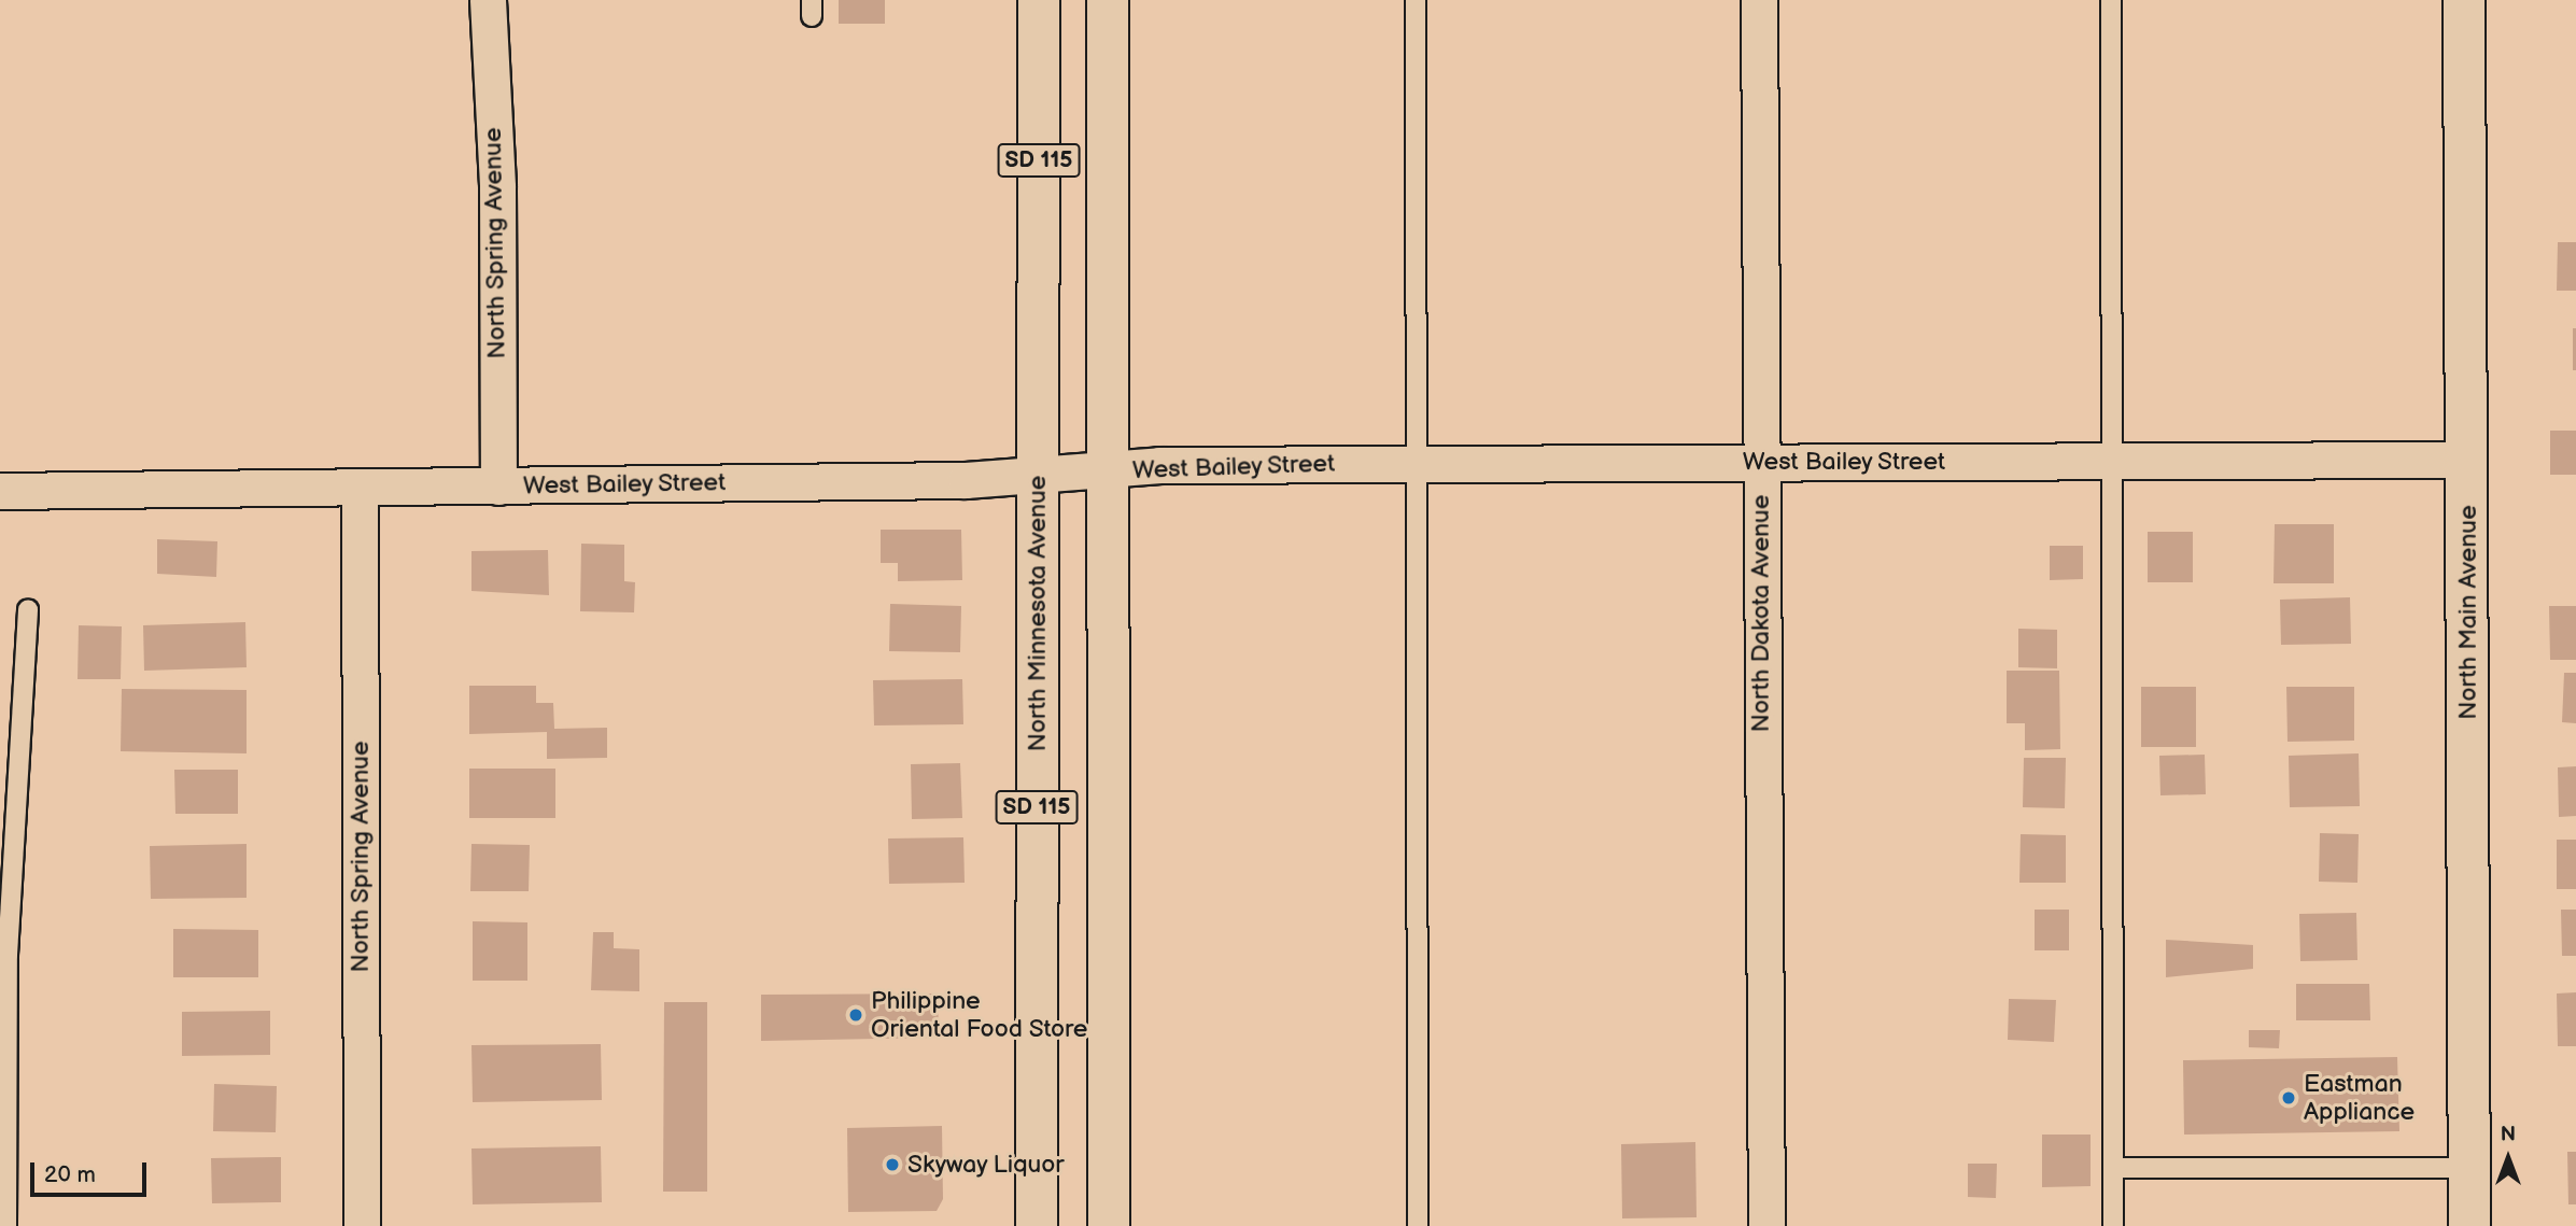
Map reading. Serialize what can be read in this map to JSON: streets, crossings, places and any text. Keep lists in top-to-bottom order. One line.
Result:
{"streets":{"main road":["SD 115","North Main Avenue","North Minnesota Avenue"],"street":["North Spring Avenue","West Bailey Street","North Dakota Avenue"]},"crossings":[["SD 115","West Bailey Street"],["North Spring Avenue","West Bailey Street"],["West Bailey Street","North Main Avenue"],["West Bailey Street","North Minnesota Avenue"],["West Bailey Street","North Dakota Avenue"]],"places":["Philippine Oriental Food Store","Eastman Appliance","Skyway Liquor"],"scale_bar":"20 m","north":"top"}
